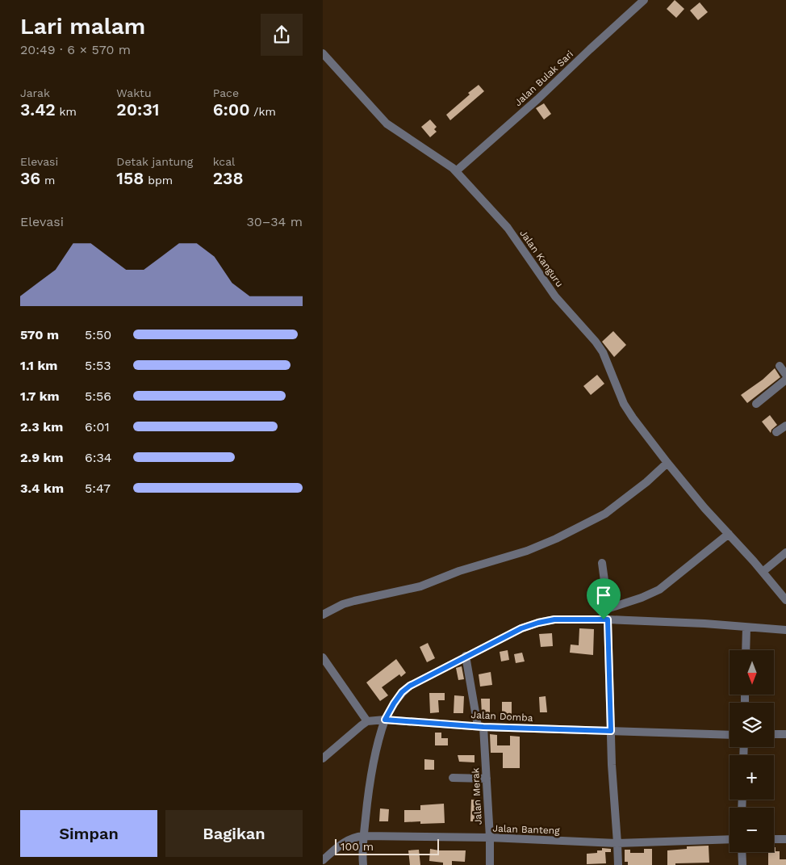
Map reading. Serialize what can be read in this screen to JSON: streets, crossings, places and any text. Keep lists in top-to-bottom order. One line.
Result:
{"streets":{"street":["Jalan Bulak Sari","Jalan Kanguru","Jalan Domba","Jalan Merak","Jalan Banteng"]},"crossings":[["Jalan Bulak Sari","Jalan Kanguru"],["Jalan Domba","Jalan Merak"],["Jalan Merak","Jalan Banteng"]],"scale_bar":"100 m","north":"bottom","page":{"heading":["Lari malam","20:49 · 6 × 570 m"],"stats":[["Jarak","3.42 km"],["Waktu","20:31"],["Pace","6:00 /km"],["Elevasi","36 m"],["Detak jantung","158 bpm"],["kcal","238"]],"chart":["Elevasi","30–34 m"],"list":[{"name":"570 m","note":"5:50"},{"name":"1.1 km","note":"5:53"},{"name":"1.7 km","note":"5:56"},{"name":"2.3 km","note":"6:01"},{"name":"2.9 km","note":"6:34"},{"name":"3.4 km","note":"5:47"}],"map_buttons":["+","−"],"buttons":["Simpan","Bagikan"],"scale":"100 m"}}
